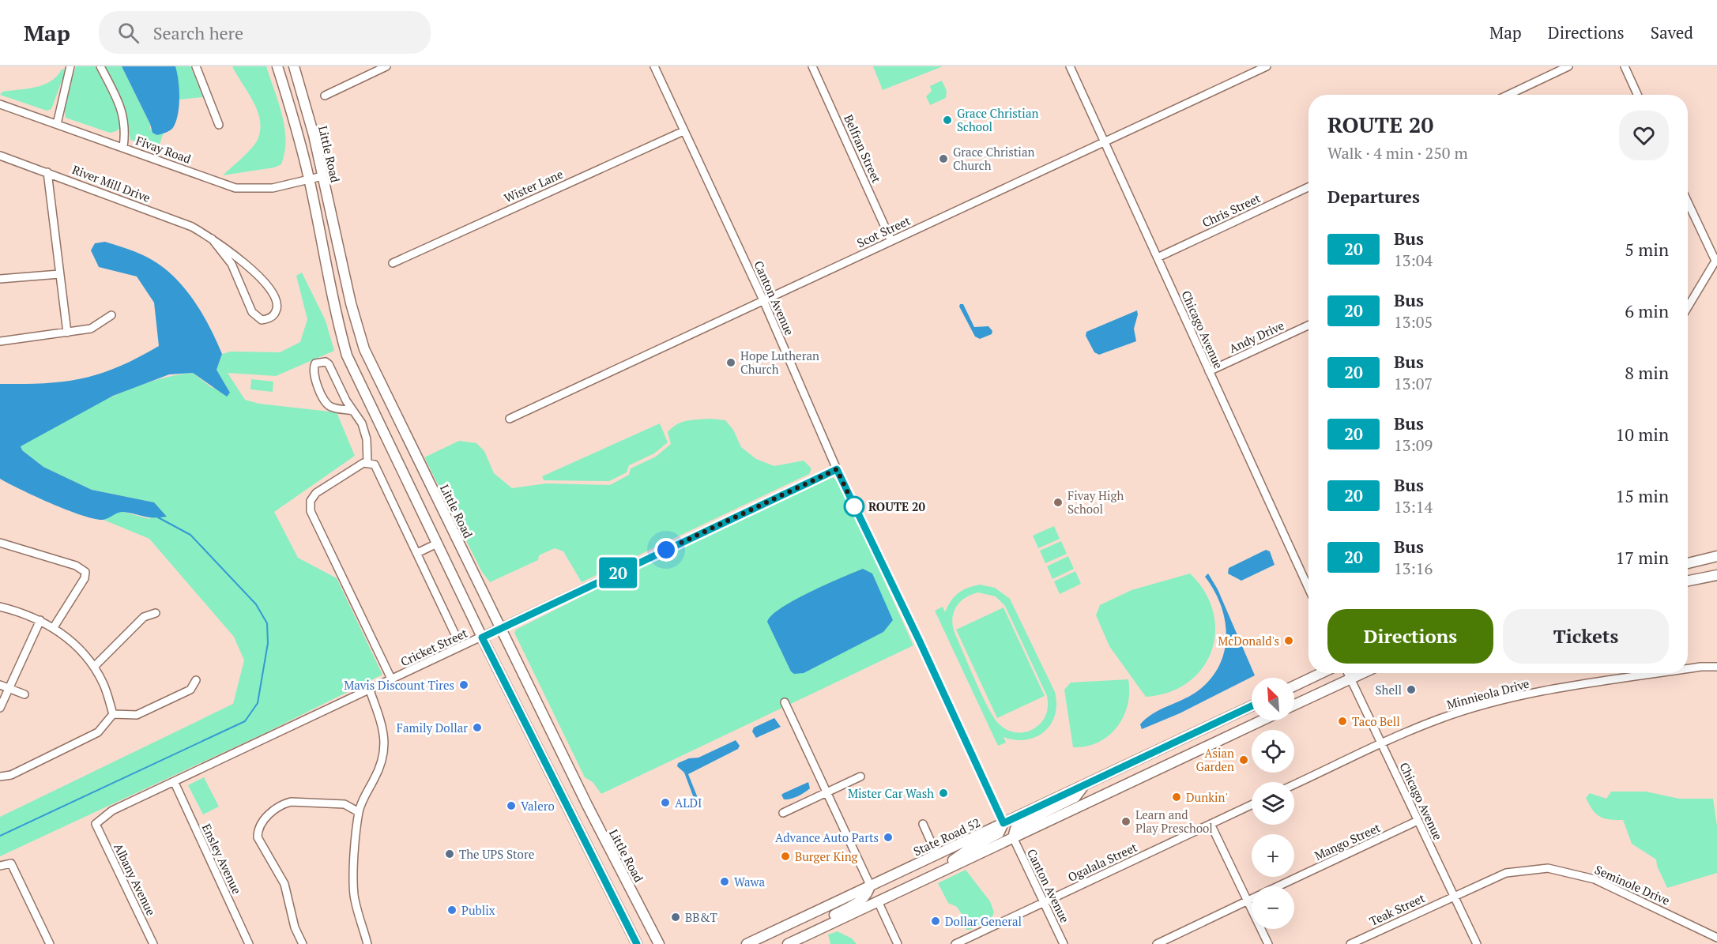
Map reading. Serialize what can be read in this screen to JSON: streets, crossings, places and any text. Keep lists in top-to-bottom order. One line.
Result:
{"streets":{"main road":["Little Road","State Road 52"],"street":["Belfran Street","Fivay Road","River Mill Drive","Wister Lane","Chris Street","Scot Street","Canton Avenue","Chicago Avenue","Andy Drive","Cricket Street","Minnieola Drive","Mango Street","Ensley Avenue","Ogalala Street","Albany Avenue","Seminole Drive","Teak Street"]},"crossings":[["Belfran Street","Scot Street"],["Fivay Road","Little Road"],["Little Road","Cricket Street"],["Wister Lane","Canton Avenue"],["Chris Street","Chicago Avenue"],["Scot Street","Canton Avenue"],["Scot Street","Chicago Avenue"],["Canton Avenue","Cricket Street"],["Canton Avenue","State Road 52"],["Canton Avenue","Ogalala Street"],["Chicago Avenue","Andy Drive"],["Chicago Avenue","Minnieola Drive"],["Chicago Avenue","Mango Street"],["Chicago Avenue","Seminole Drive"],["Chicago Avenue","Teak Street"],["Cricket Street","Ensley Avenue"],["Cricket Street","Albany Avenue"],["Seminole Drive","Teak Street"]],"places":["Grace Christian School","Grace Christian Church","Hope Lutheran Church","Fivay High School","ROUTE 20","McDonald's","Mavis Discount Tires","Shell","Taco Bell","Family Dollar","Asian Garden","Mister Car Wash","Dunkin'","ALDI","Valero","Learn and Play Preschool","Advance Auto Parts","The UPS Store","Burger King","Wawa","Publix","BB&T","Dollar General"],"lines":["bus line 20"],"north":"top left","page":{"header":"Map","search":"Search here","nav":["Map","Directions","Saved"],"on_map":"20","heading":[["ROUTE 20","Walk · 4 min · 250 m"],"Departures"],"list":[{"mark":"20","name":"Bus","note":"13:04","value":"5 min"},{"mark":"20","name":"Bus","note":"13:05","value":"6 min"},{"mark":"20","name":"Bus","note":"13:07","value":"8 min"},{"mark":"20","name":"Bus","note":"13:09","value":"10 min"},{"mark":"20","name":"Bus","note":"13:14","value":"15 min"},{"mark":"20","name":"Bus","note":"13:16","value":"17 min"}],"buttons":["Directions","Tickets"],"map_buttons":["+","−"]}}
